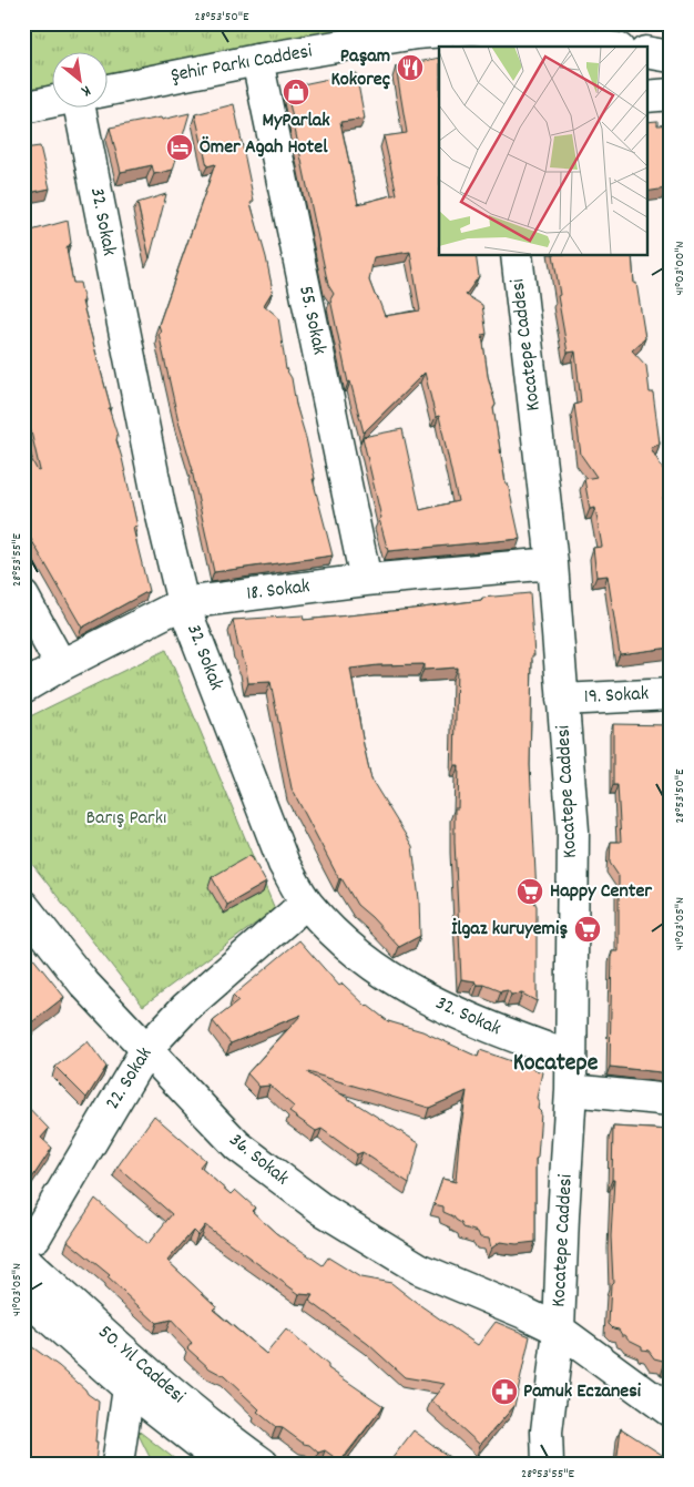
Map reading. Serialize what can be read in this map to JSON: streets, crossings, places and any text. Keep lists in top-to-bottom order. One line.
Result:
{"streets":{"street":["Şehir Parkı Caddesi","32. Sokak","55. Sokak","Kocatepe Caddesi","18. Sokak","19. Sokak","22. Sokak","36. Sokak","50. Yıl Caddesi"]},"crossings":[["Şehir Parkı Caddesi","55. Sokak"],["32. Sokak","Kocatepe Caddesi"],["32. Sokak","18. Sokak"],["32. Sokak","22. Sokak"],["55. Sokak","18. Sokak"],["Kocatepe Caddesi","18. Sokak"],["Kocatepe Caddesi","19. Sokak"],["Kocatepe Caddesi","36. Sokak"],["22. Sokak","36. Sokak"],["22. Sokak","50. Yıl Caddesi"]],"districts":["Kocatepe"],"parks":["Barış Parkı"],"places":{"restaurant":["Paşam Kokoreç"],"shop":["MyParlak"],"hotel":["Ömer Agah Hotel"],"supermarket":["Happy Center","İlgaz kuruyemiş"],"pharmacy":["Pamuk Eczanesi"]},"north":"bottom right","coordinates":["28°53'50\"E","41°03'00\"N","28°53'55\"E","41°03'05\"N"]}
